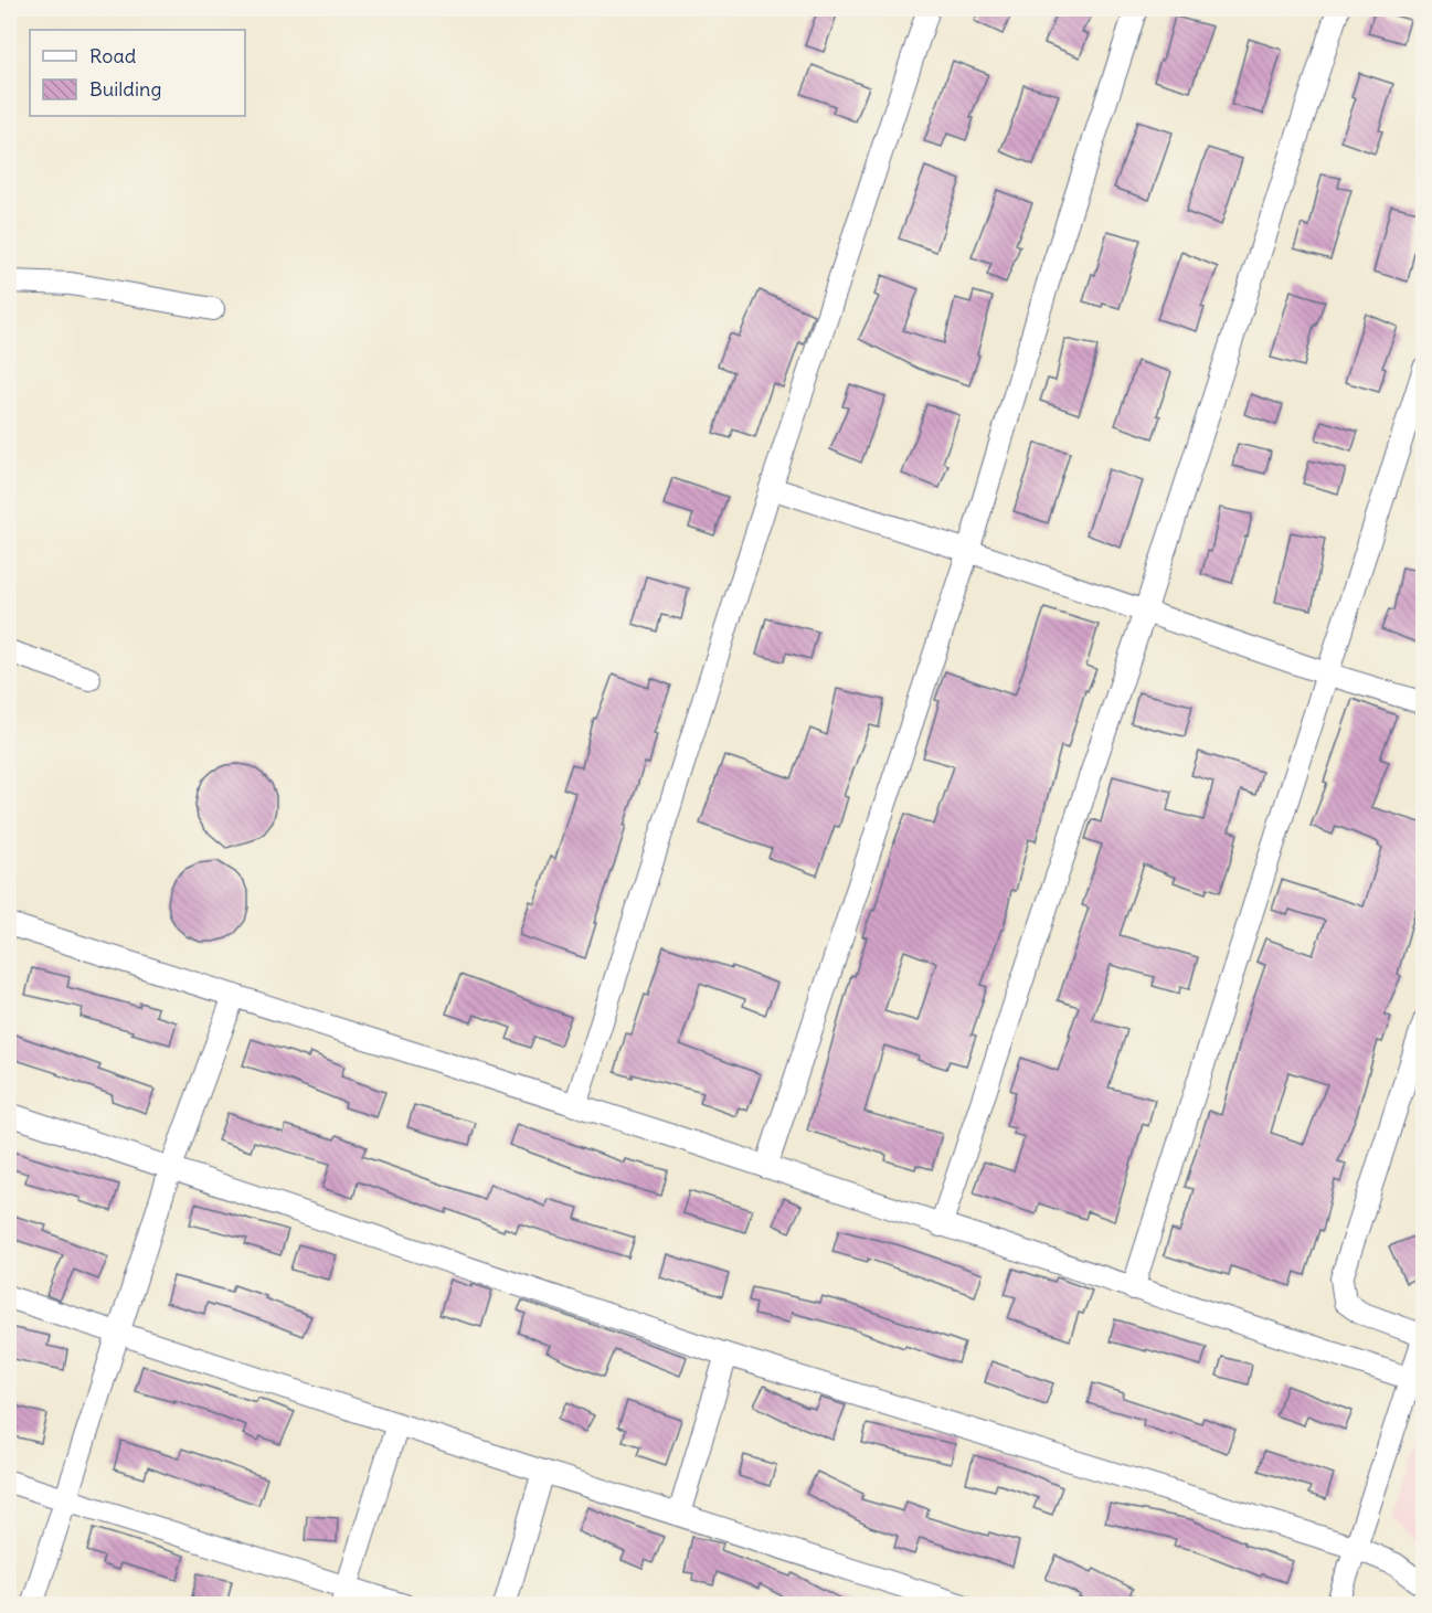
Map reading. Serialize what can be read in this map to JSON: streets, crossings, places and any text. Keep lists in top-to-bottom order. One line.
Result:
{"legend":["Road","Building"]}
